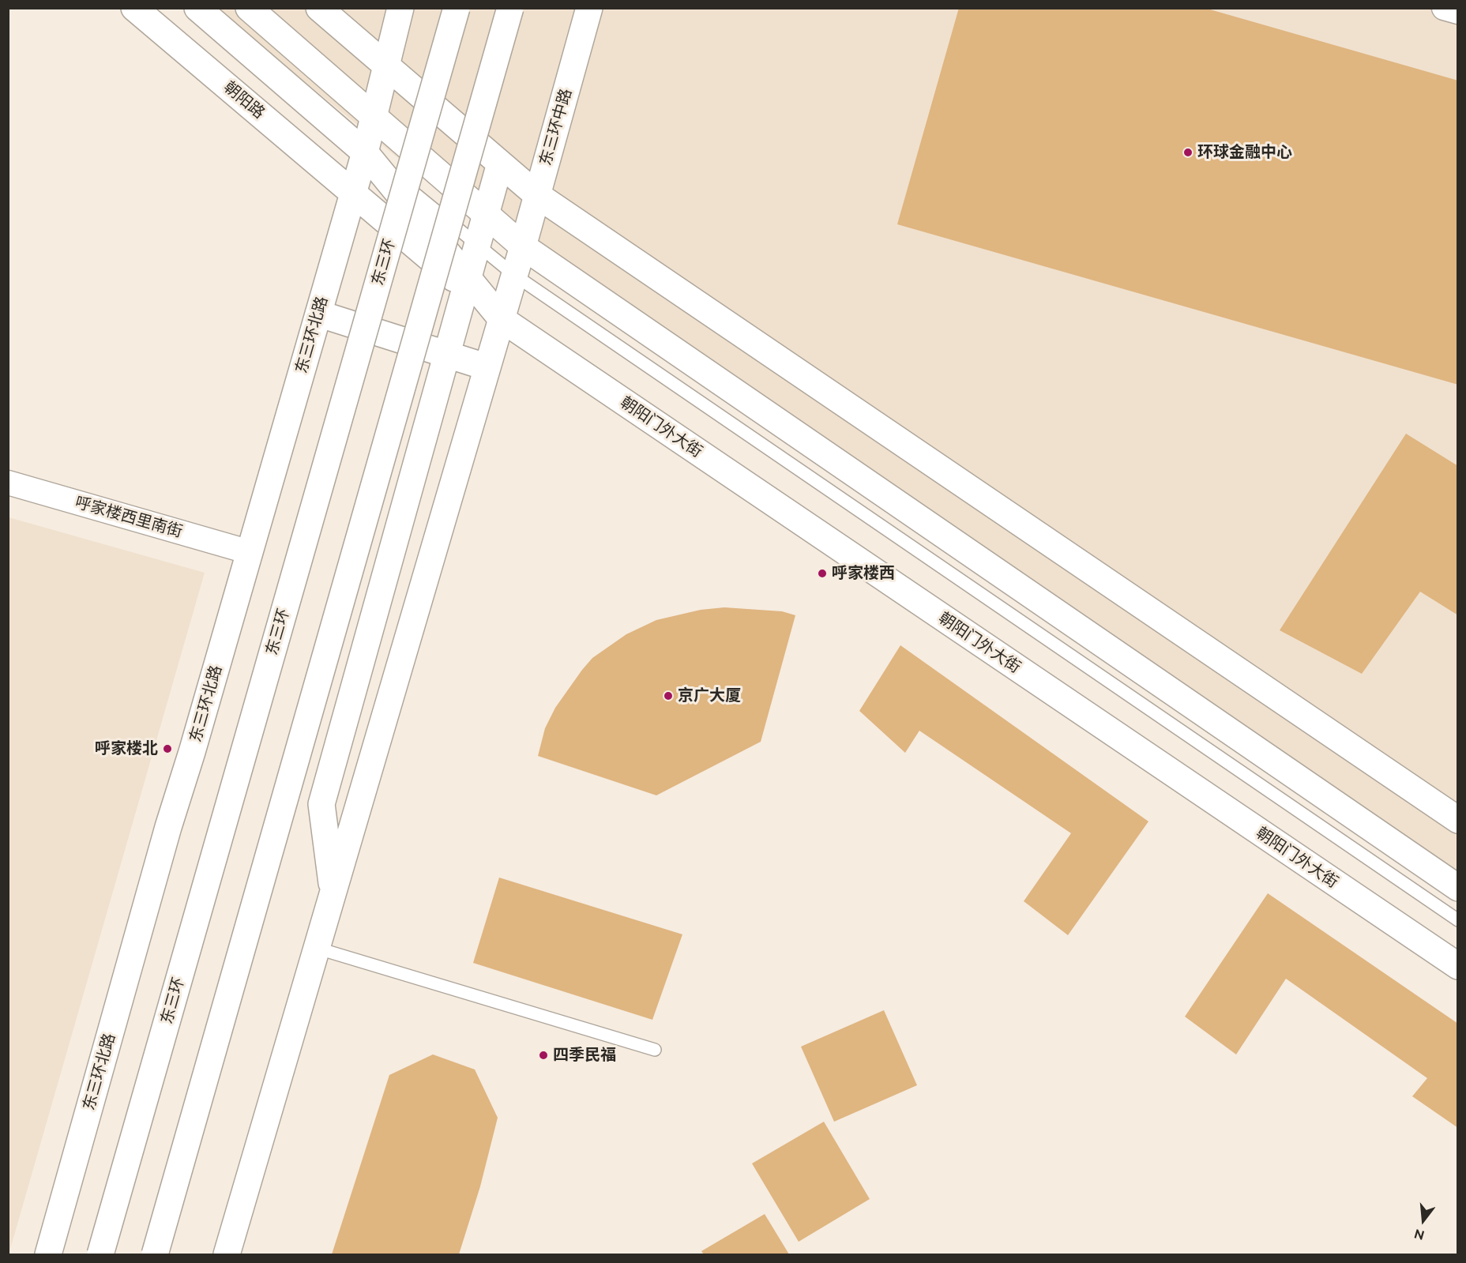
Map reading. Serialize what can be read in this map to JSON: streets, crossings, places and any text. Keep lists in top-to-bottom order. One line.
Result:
{"streets":{"main road":["朝阳路","东三环中路","东三环","东三环北路","朝阳门外大街"],"street":["呼家楼西里南街"]},"crossings":[["朝阳路","东三环北路"],["朝阳路","朝阳门外大街"],["东三环中路","朝阳门外大街"],["东三环北路","呼家楼西里南街"]],"places":["环球金融中心","呼家楼西","京广大厦","呼家楼北","四季民福"],"north":"bottom"}
